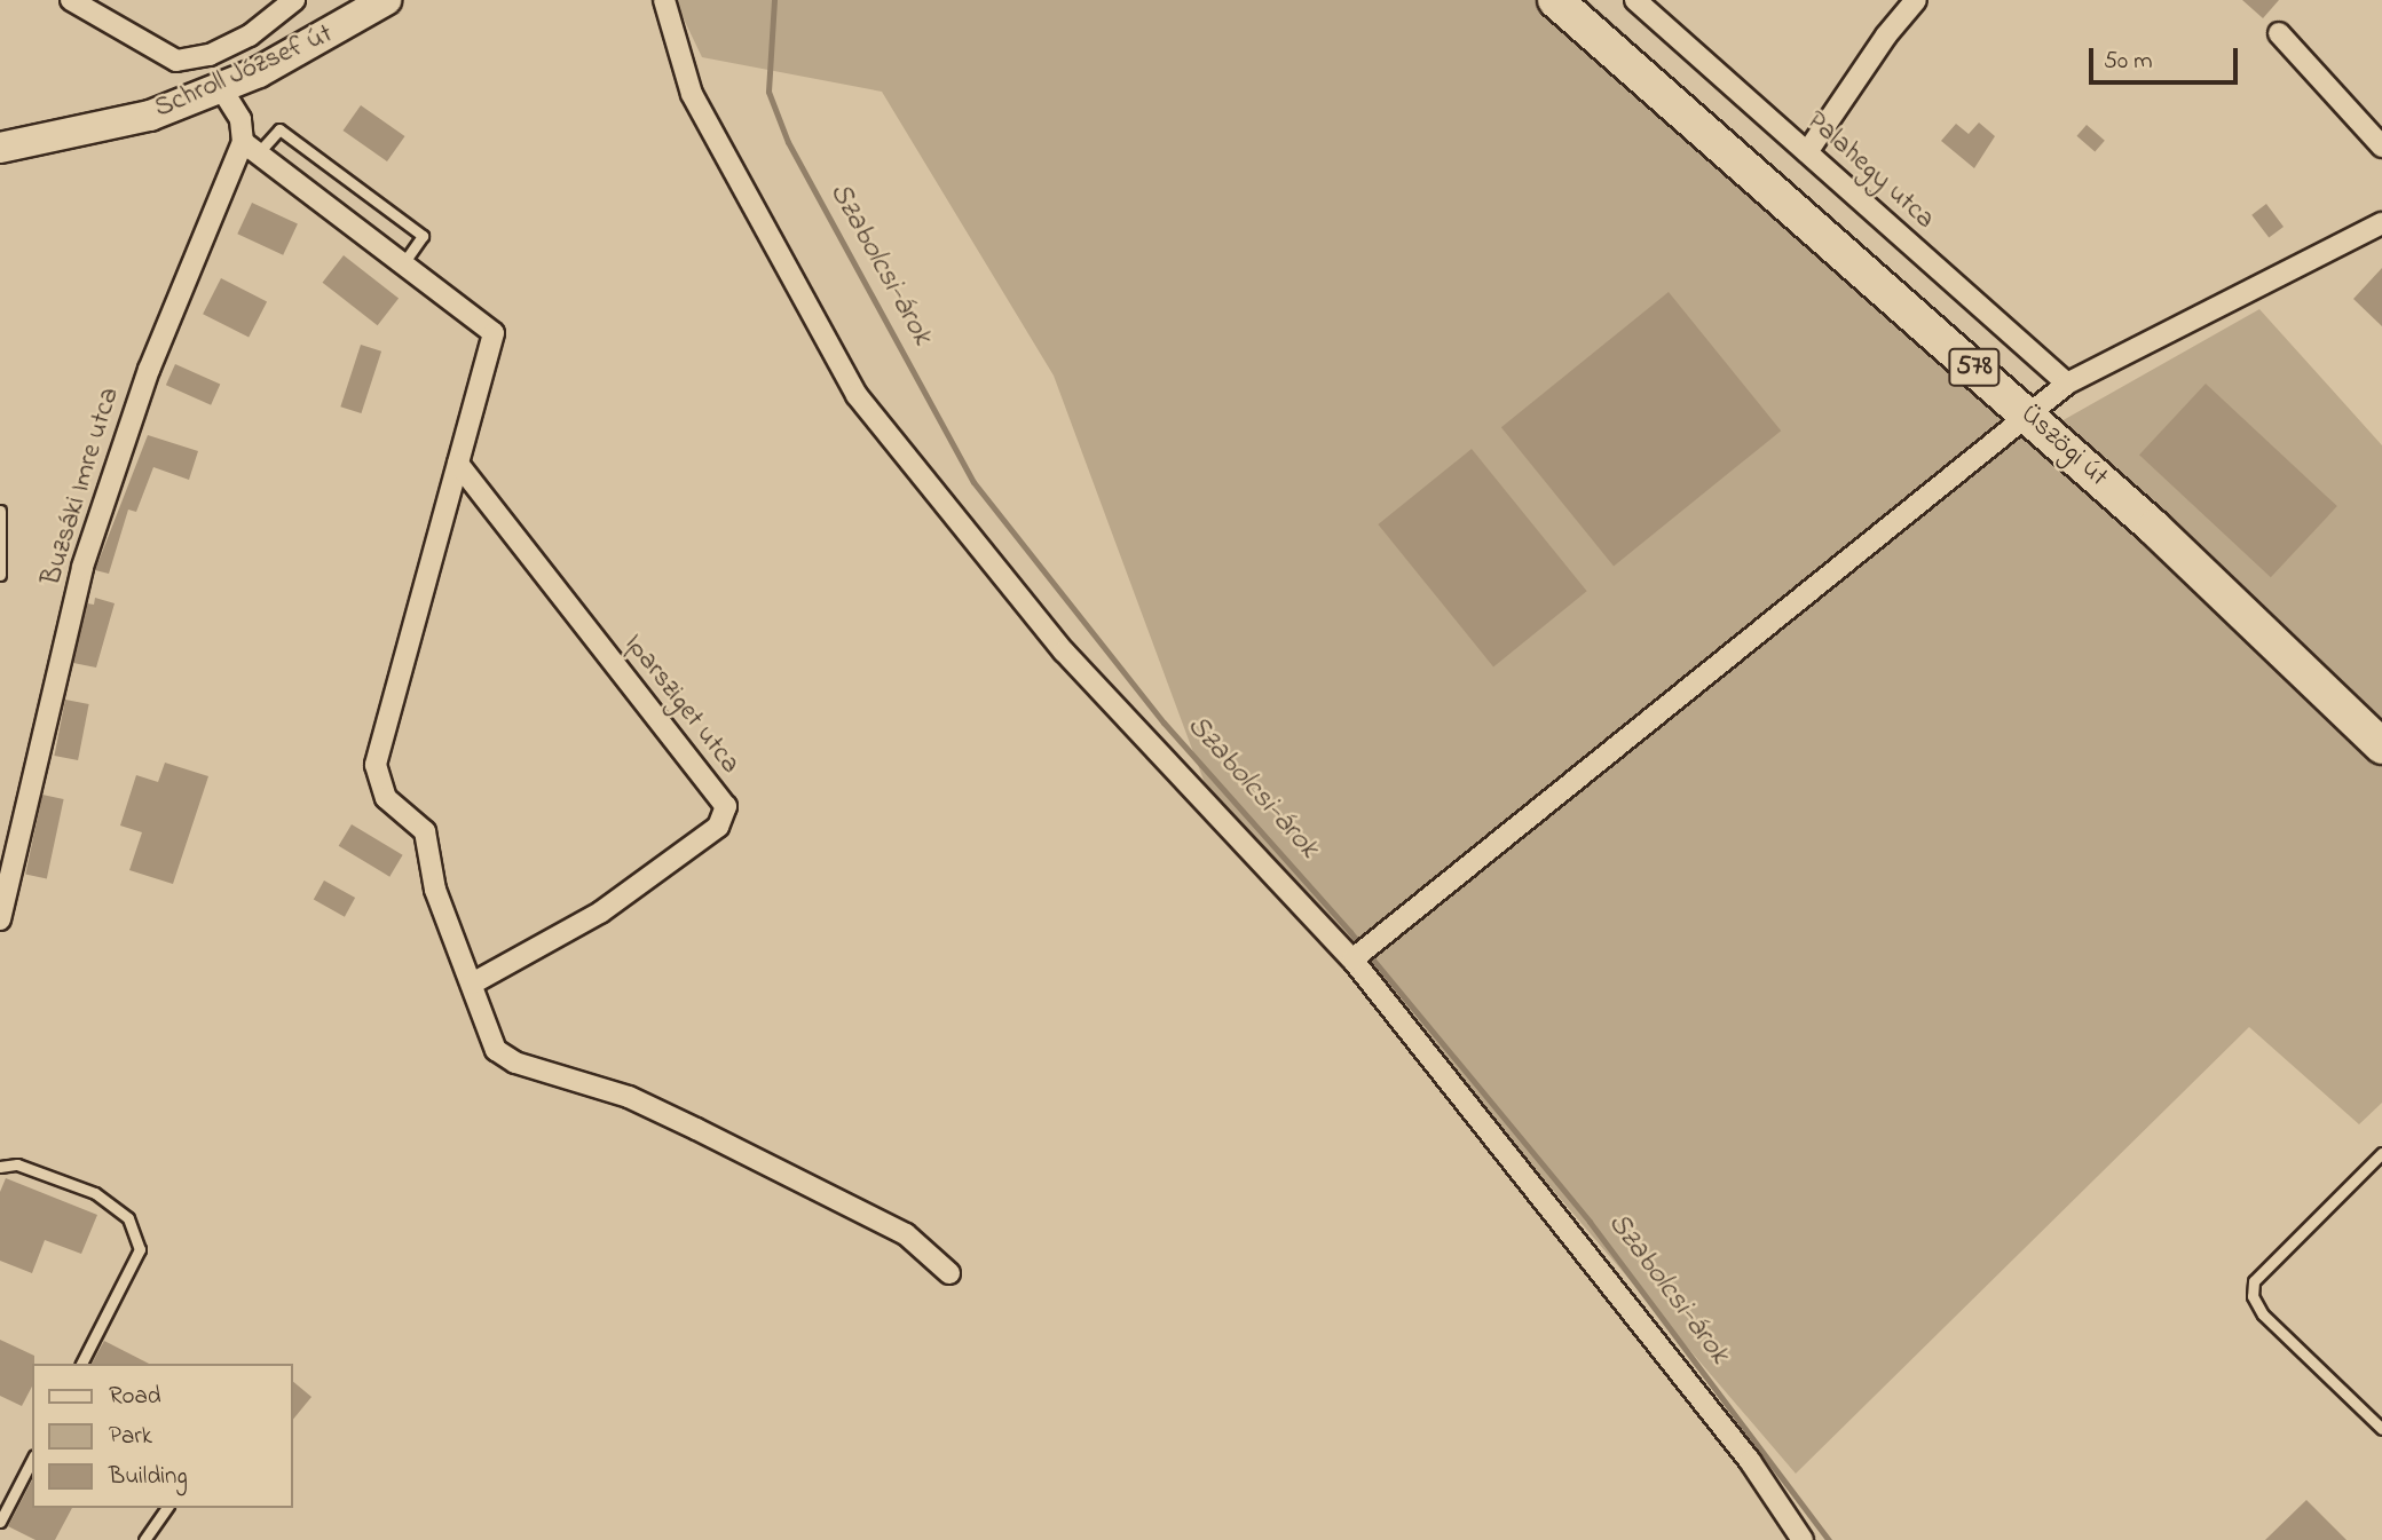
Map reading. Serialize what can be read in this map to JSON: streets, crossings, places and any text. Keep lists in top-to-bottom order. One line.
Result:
{"streets":{"main road":["Schroll József út","578","Üszögi út"],"street":["Palahegy utca","Buzsáki Imre utca","Iparsziget utca"]},"water":["Szabolcsi-árok"],"legend":["Road","Park","Building"],"scale_bar":"50 m"}
